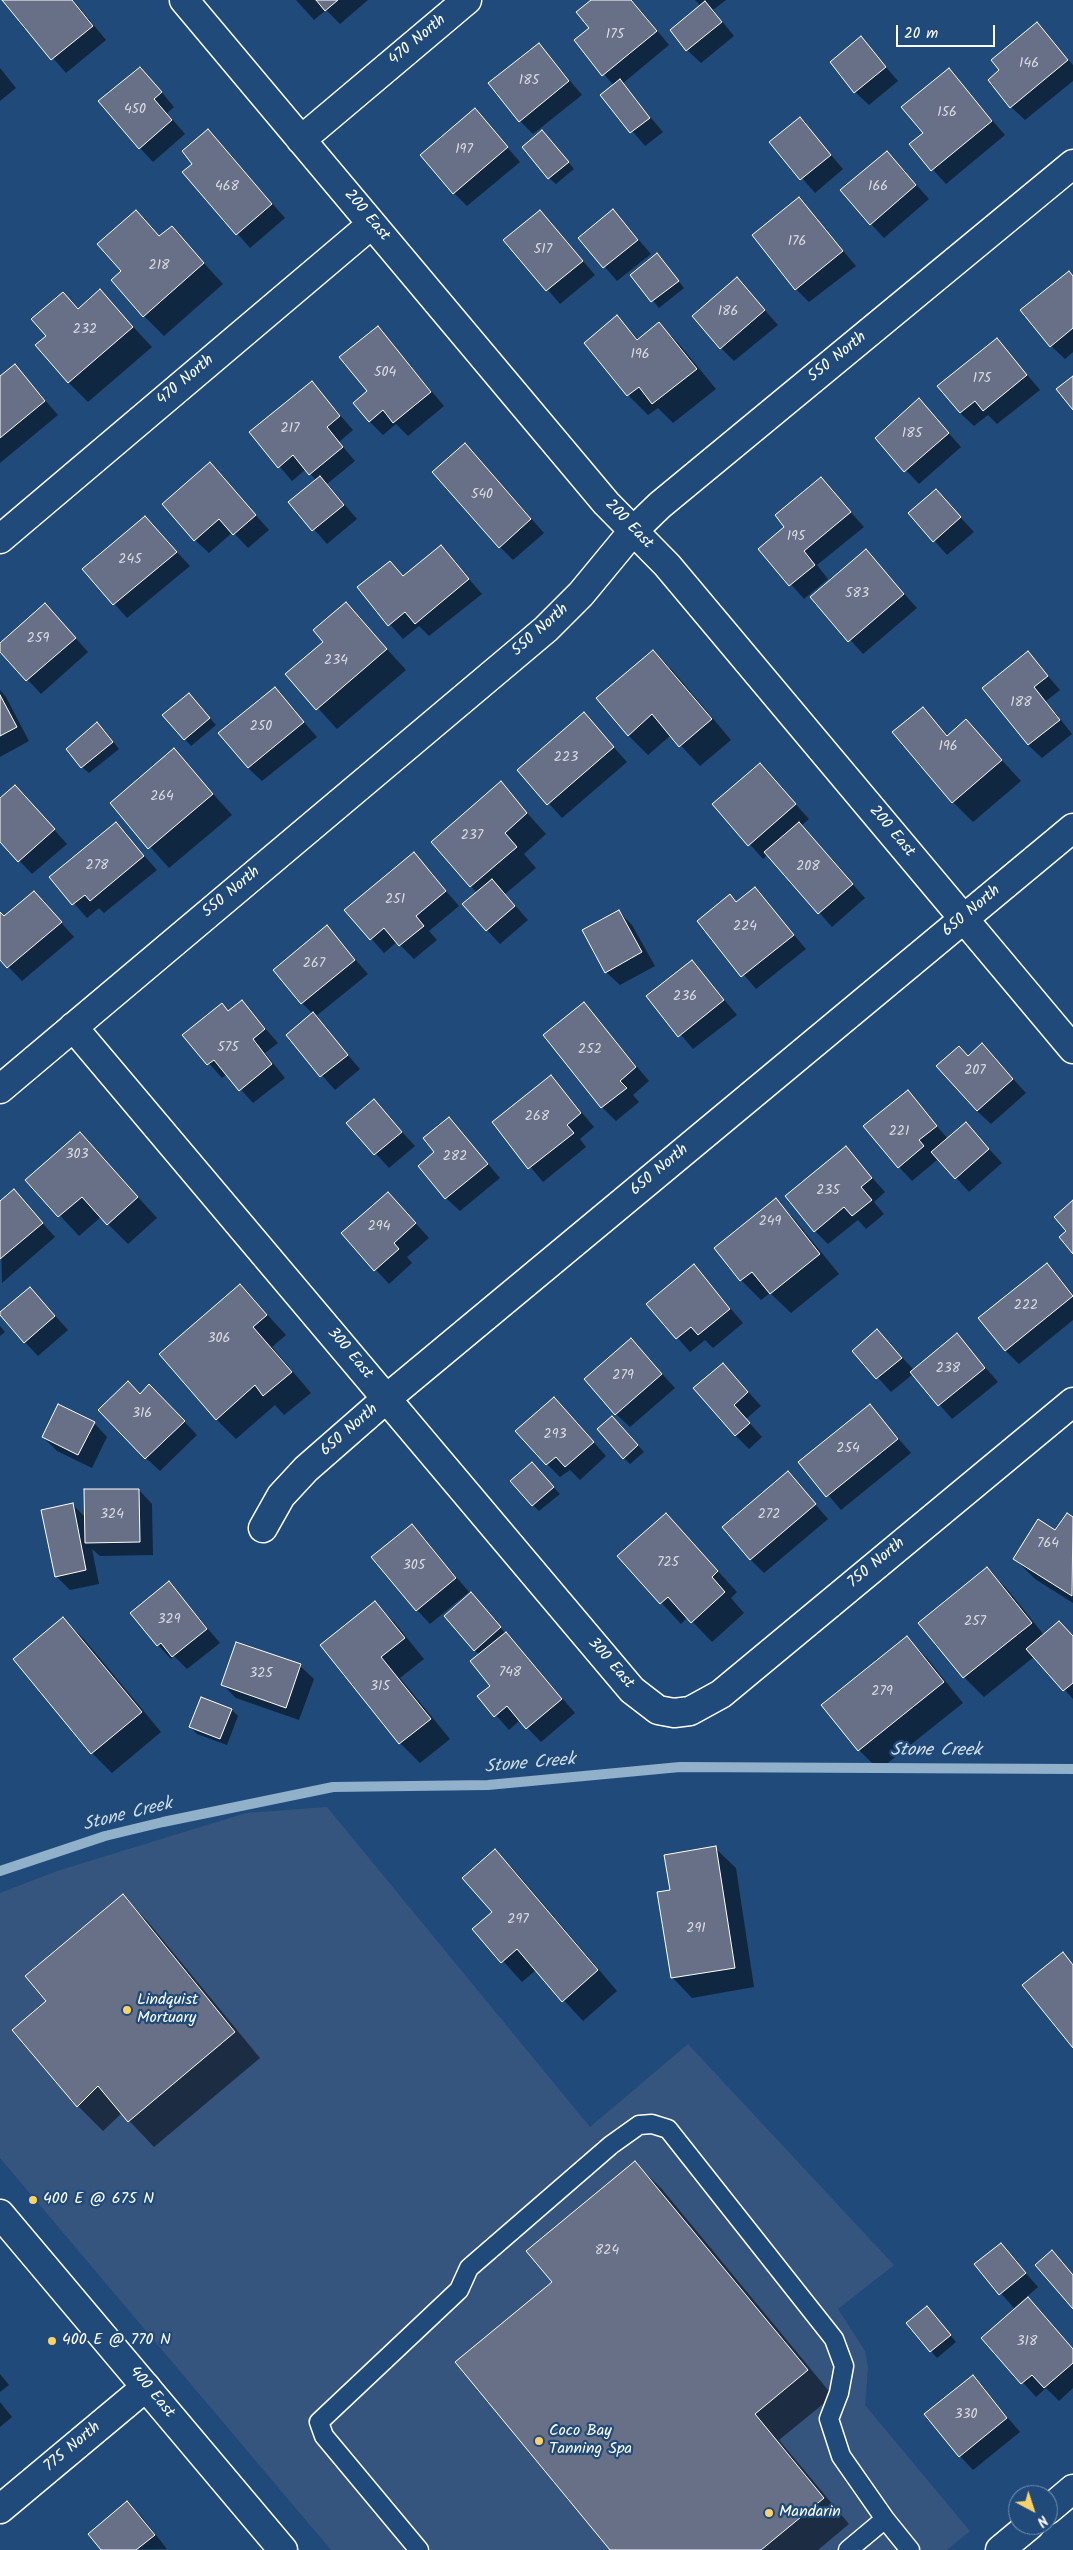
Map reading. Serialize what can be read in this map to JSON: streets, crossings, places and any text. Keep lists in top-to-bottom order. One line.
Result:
{"streets":{"street":["470 North","200 East","550 North","650 North","300 East","750 North","400 East","775 North"]},"crossings":[["470 North","200 East"],["200 East","550 North"],["200 East","650 North"],["550 North","300 East"],["650 North","300 East"],["300 East","750 North"],["400 East","775 North"]],"water":["Stone Creek"],"places":["Lindquist Mortuary","400 E @ 675 N","400 E @ 770 N","Coco Bay Tanning Spa","Mandarin"],"house_numbers":["175","146","185","450","156","197","468","166","176","517","218","186","232","196","504","175","217","185","540","195","245","583","259","234","188","250","196","223","264","237","278","208","251","224","267","236","575","252","207","268","221","303","282","235","249","294","222","306","238","279","316","293","254","324","272","764","725","305","329","257","748","325","315","279","297","291","824","318","330"],"scale_bar":"20 m","north":"bottom right"}
